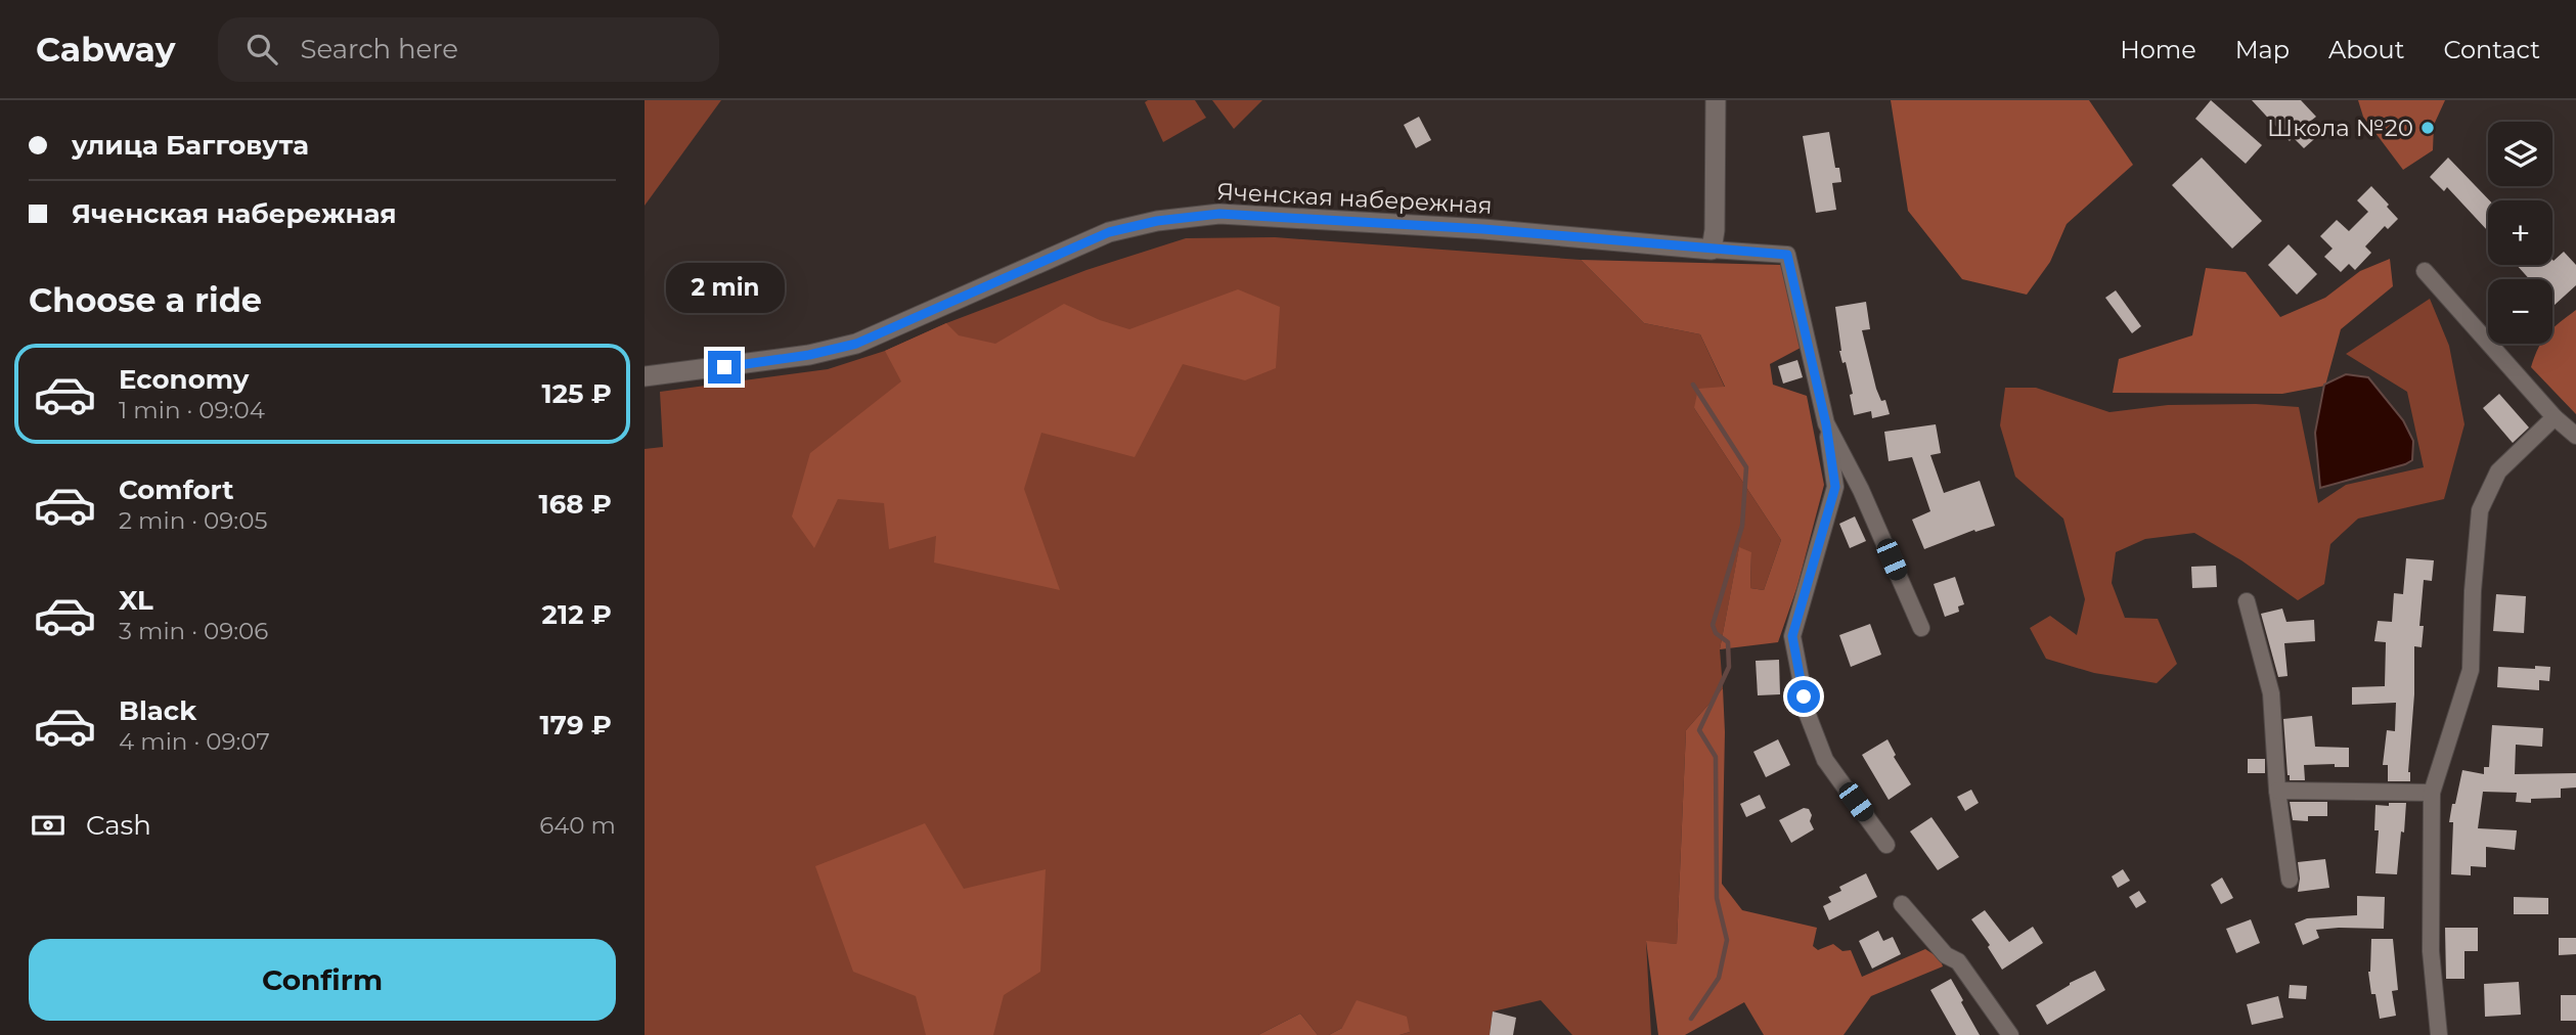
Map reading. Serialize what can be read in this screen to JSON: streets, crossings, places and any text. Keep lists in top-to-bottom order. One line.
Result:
{"streets":{"street":["Яченская набережная"]},"places":["Школа №20"],"page":{"header":"Cabway","search":"Search here","nav":["Home","Map","About","Contact"],"banner":["улица Багговута","Яченская набережная"],"map_buttons":["+","−"],"heading":"Choose a ride","bubble":"2 min","list":[{"name":"Economy","note":"1 min · 09:04","value":"125 ₽"},{"name":"Comfort","note":"2 min · 09:05","value":"168 ₽"},{"name":"XL","note":"3 min · 09:06","value":"212 ₽"},{"name":"Black","note":"4 min · 09:07","value":"179 ₽"}],"pay":["Cash","640 m"],"buttons":"Confirm"}}
